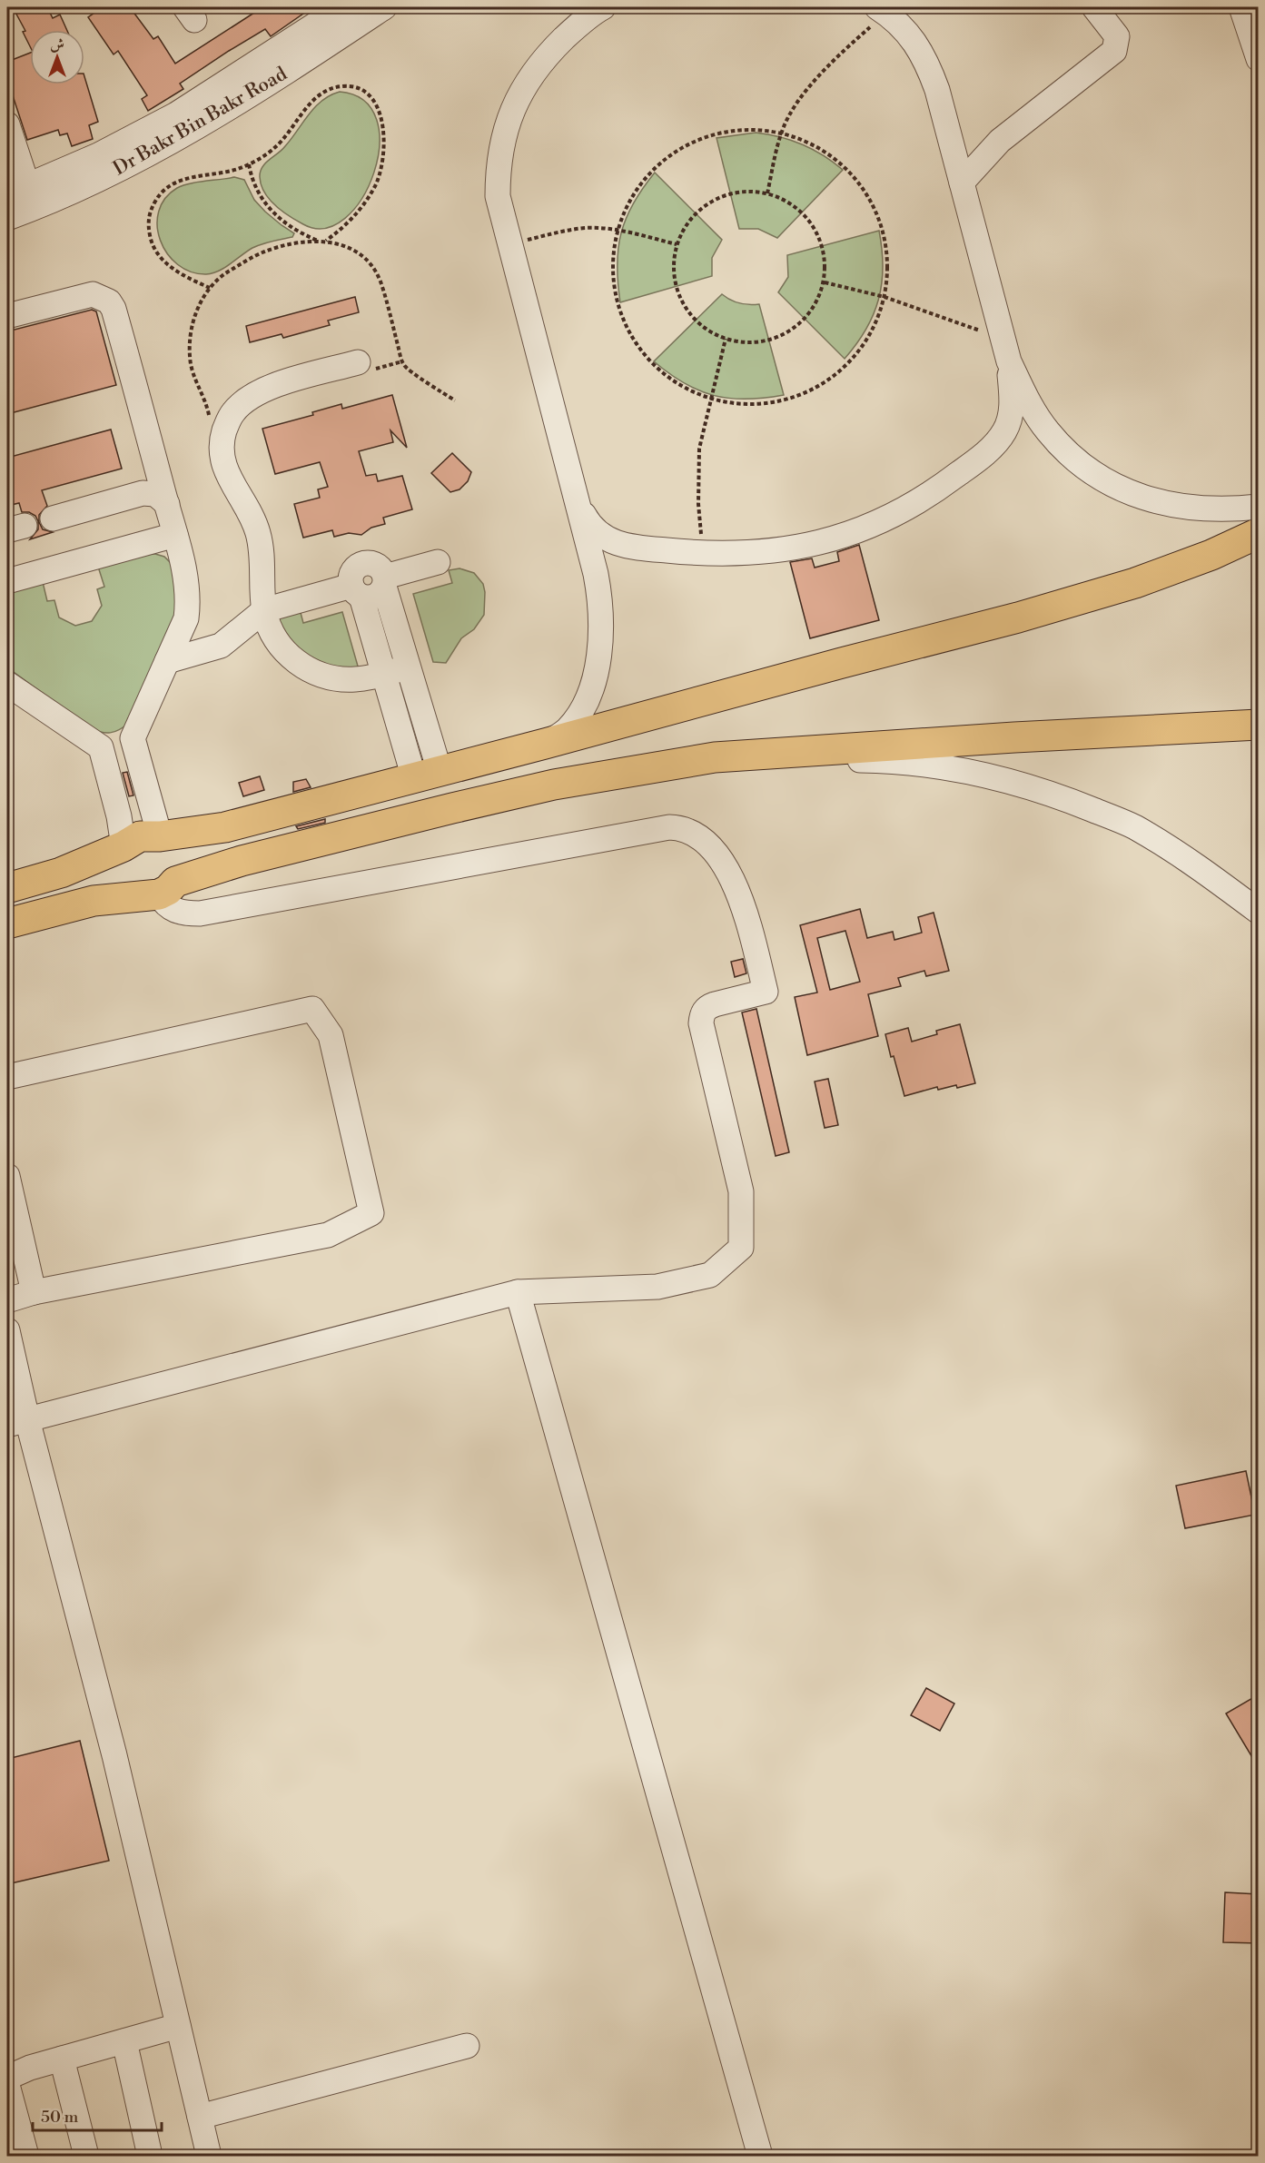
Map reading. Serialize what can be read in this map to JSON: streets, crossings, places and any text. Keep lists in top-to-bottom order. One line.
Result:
{"streets":{"street":["Dr Bakr Bin Bakr Road"]},"scale_bar":"50 m","north":"top"}
